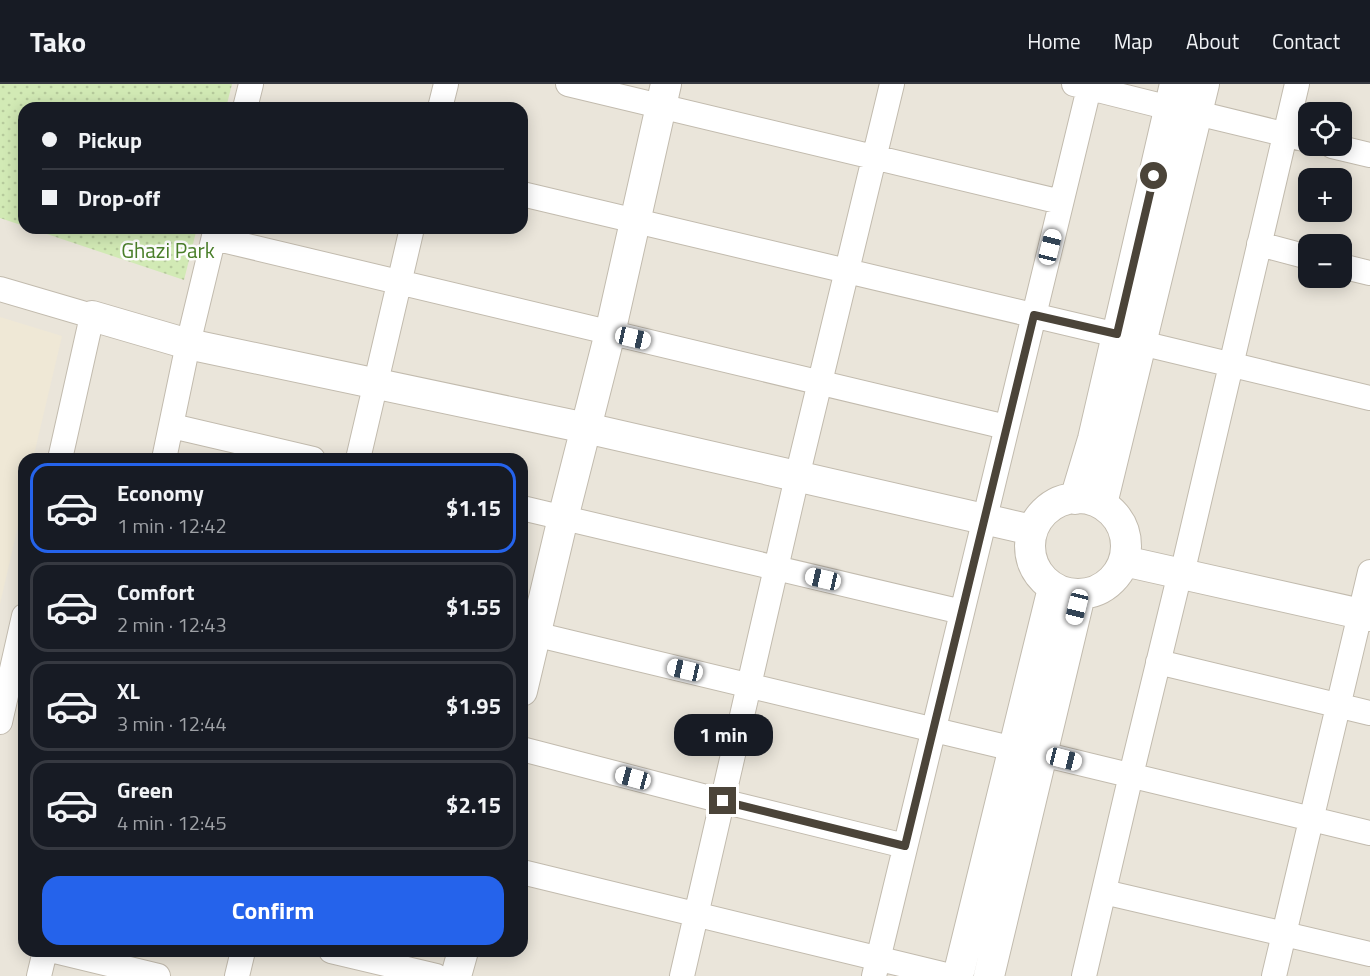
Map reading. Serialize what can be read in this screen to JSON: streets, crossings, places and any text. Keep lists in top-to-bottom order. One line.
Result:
{"parks":["Ghazi Park"],"page":{"header":"Tako","nav":["Home","Map","About","Contact"],"map_buttons":["+","−"],"banner":["Pickup","Drop-off"],"list":[{"name":"Economy","note":"1 min · 12:42","value":"$1.15"},{"name":"Comfort","note":"2 min · 12:43","value":"$1.55"},{"name":"XL","note":"3 min · 12:44","value":"$1.95"},{"name":"Green","note":"4 min · 12:45","value":"$2.15"}],"bubble":"1 min","buttons":"Confirm"}}
